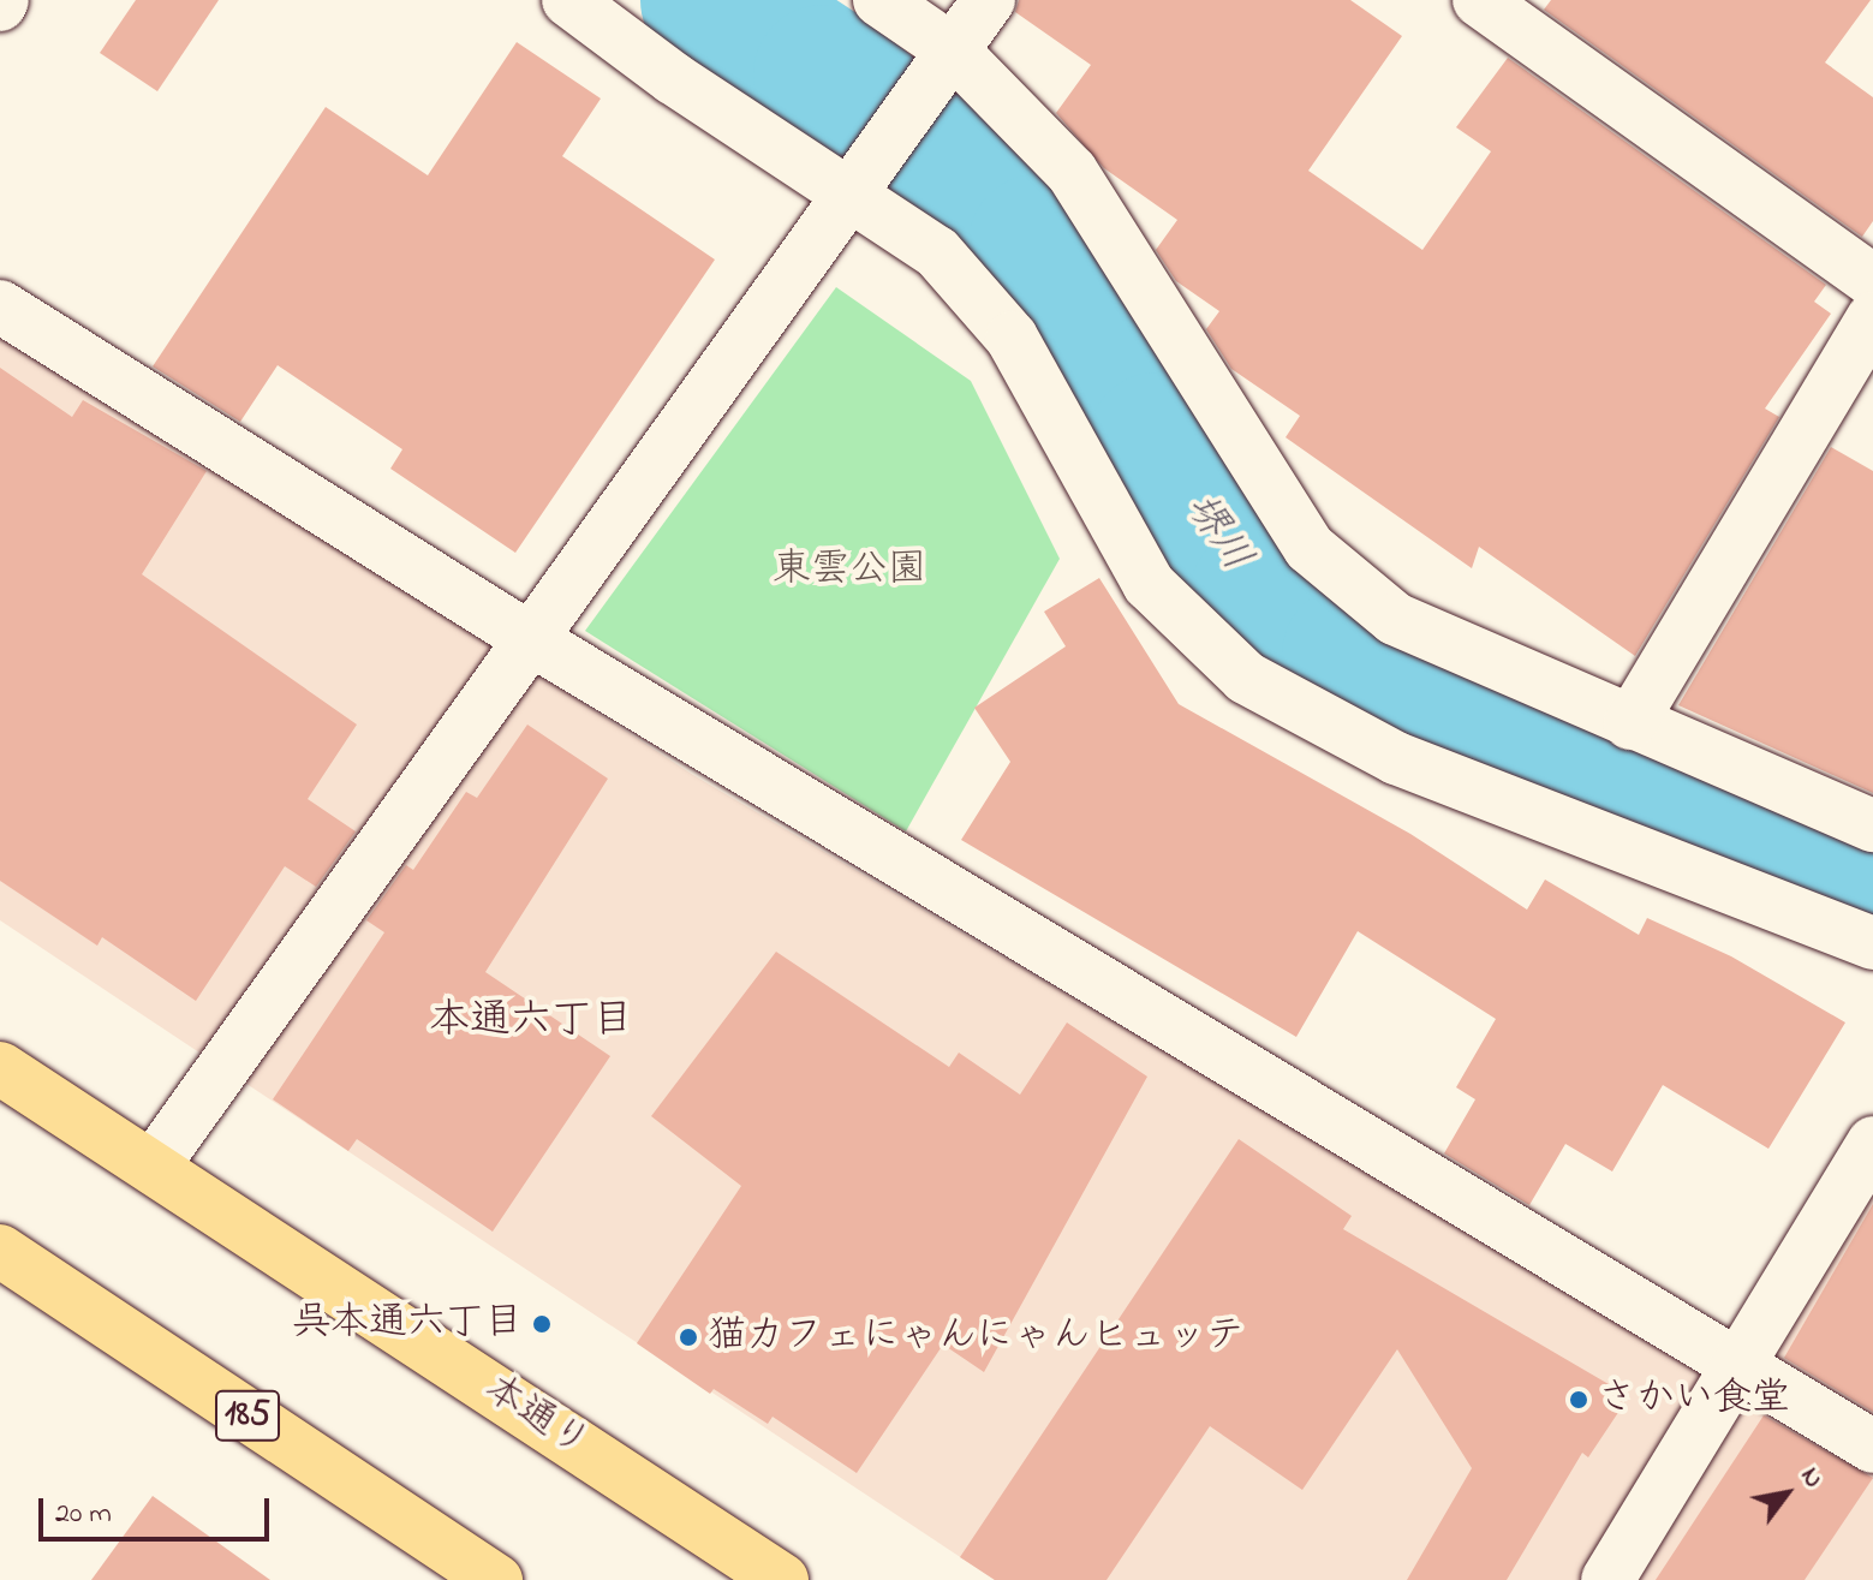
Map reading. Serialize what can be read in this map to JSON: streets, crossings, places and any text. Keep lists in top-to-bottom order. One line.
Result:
{"streets":{"highway":["185","本通り"]},"districts":["本通六丁目"],"water":["堺川"],"parks":["東雲公園"],"places":["呉本通六丁目","猫カフェにゃんにゃんヒュッテ","さかい食堂"],"scale_bar":"20 m","north":"top right"}
